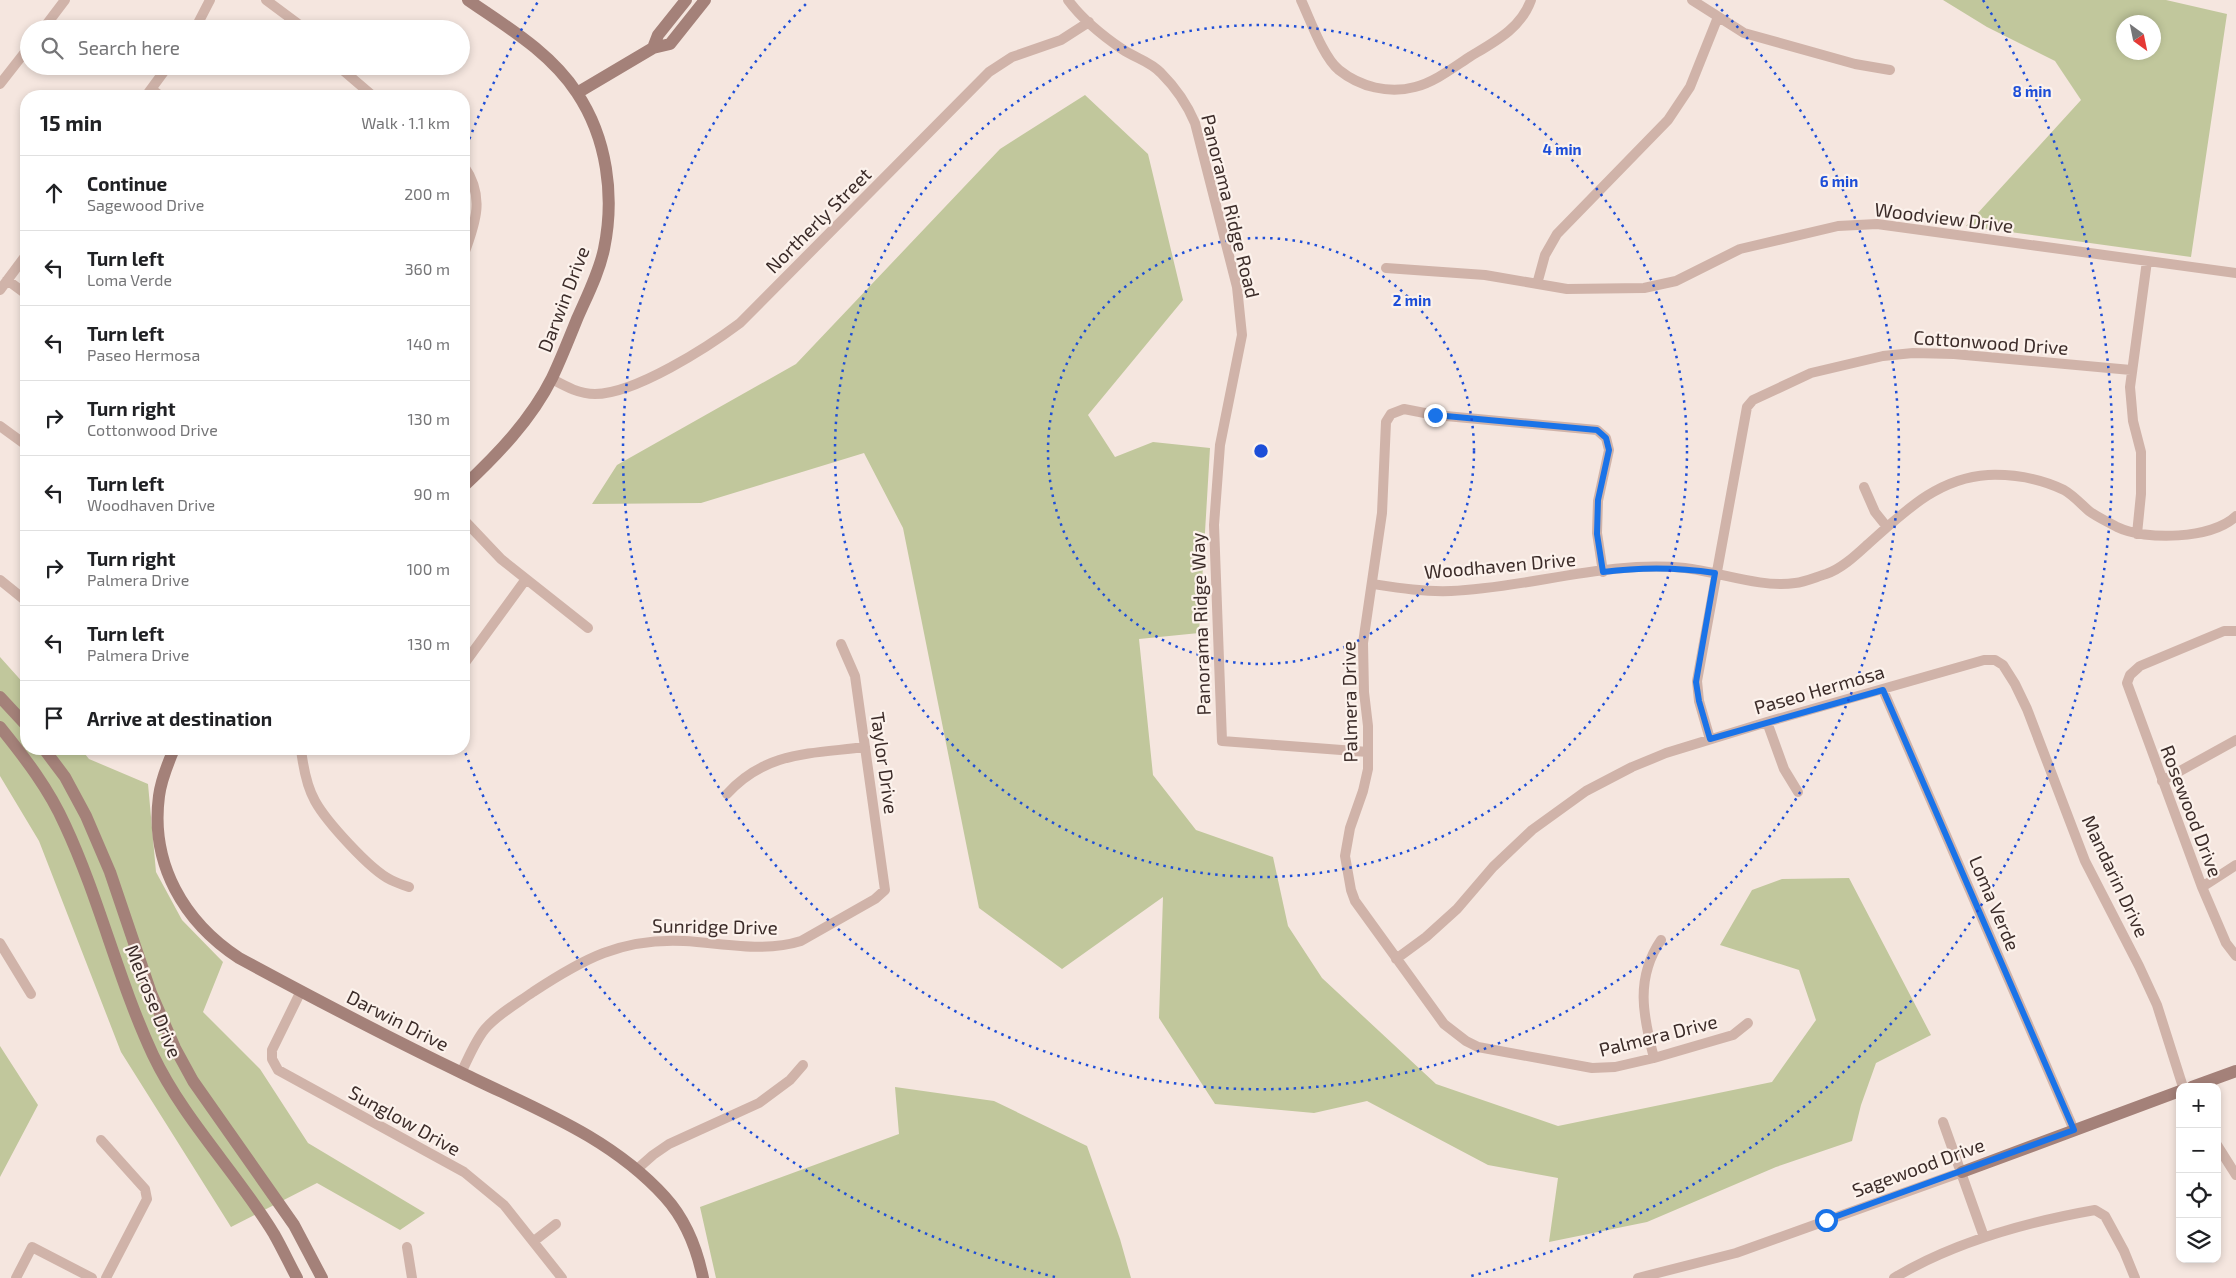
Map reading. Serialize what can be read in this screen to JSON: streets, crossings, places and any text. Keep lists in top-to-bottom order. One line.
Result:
{"streets":{"street":["Panorama Ridge Road","Woodview Drive","Northerly Street","Darwin Drive","Cottonwood Drive","Woodhaven Drive","Panorama Ridge Way","Paseo Hermosa","Palmera Drive","Taylor Drive","Rosewood Drive","Mandarin Drive","Loma Verde","Sunridge Drive","Melrose Drive","Sunglow Drive","Sagewood Drive"]},"crossings":[["Panorama Ridge Road","Northerly Street"],["Panorama Ridge Road","Panorama Ridge Way"],["Northerly Street","Darwin Drive"],["Darwin Drive","Sunridge Drive"],["Darwin Drive","Sunglow Drive"],["Cottonwood Drive","Woodhaven Drive"],["Cottonwood Drive","Paseo Hermosa"],["Woodhaven Drive","Palmera Drive"],["Panorama Ridge Way","Palmera Drive"],["Paseo Hermosa","Palmera Drive"],["Paseo Hermosa","Mandarin Drive"],["Paseo Hermosa","Loma Verde"],["Taylor Drive","Sunridge Drive"],["Loma Verde","Sagewood Drive"]],"north":"bottom right","page":{"search":"Search here","heading":["15 min","Walk · 1.1 km"],"list":[["Continue","Sagewood Drive","200 m"],["Turn left","Loma Verde","360 m"],["Turn left","Paseo Hermosa","140 m"],["Turn right","Cottonwood Drive","130 m"],["Turn left","Woodhaven Drive","90 m"],["Turn right","Palmera Drive","100 m"],["Turn left","Palmera Drive","130 m"],"Arrive at destination"],"map_buttons":["+","−"]},"rings":["8 min","4 min","6 min","2 min"]}
